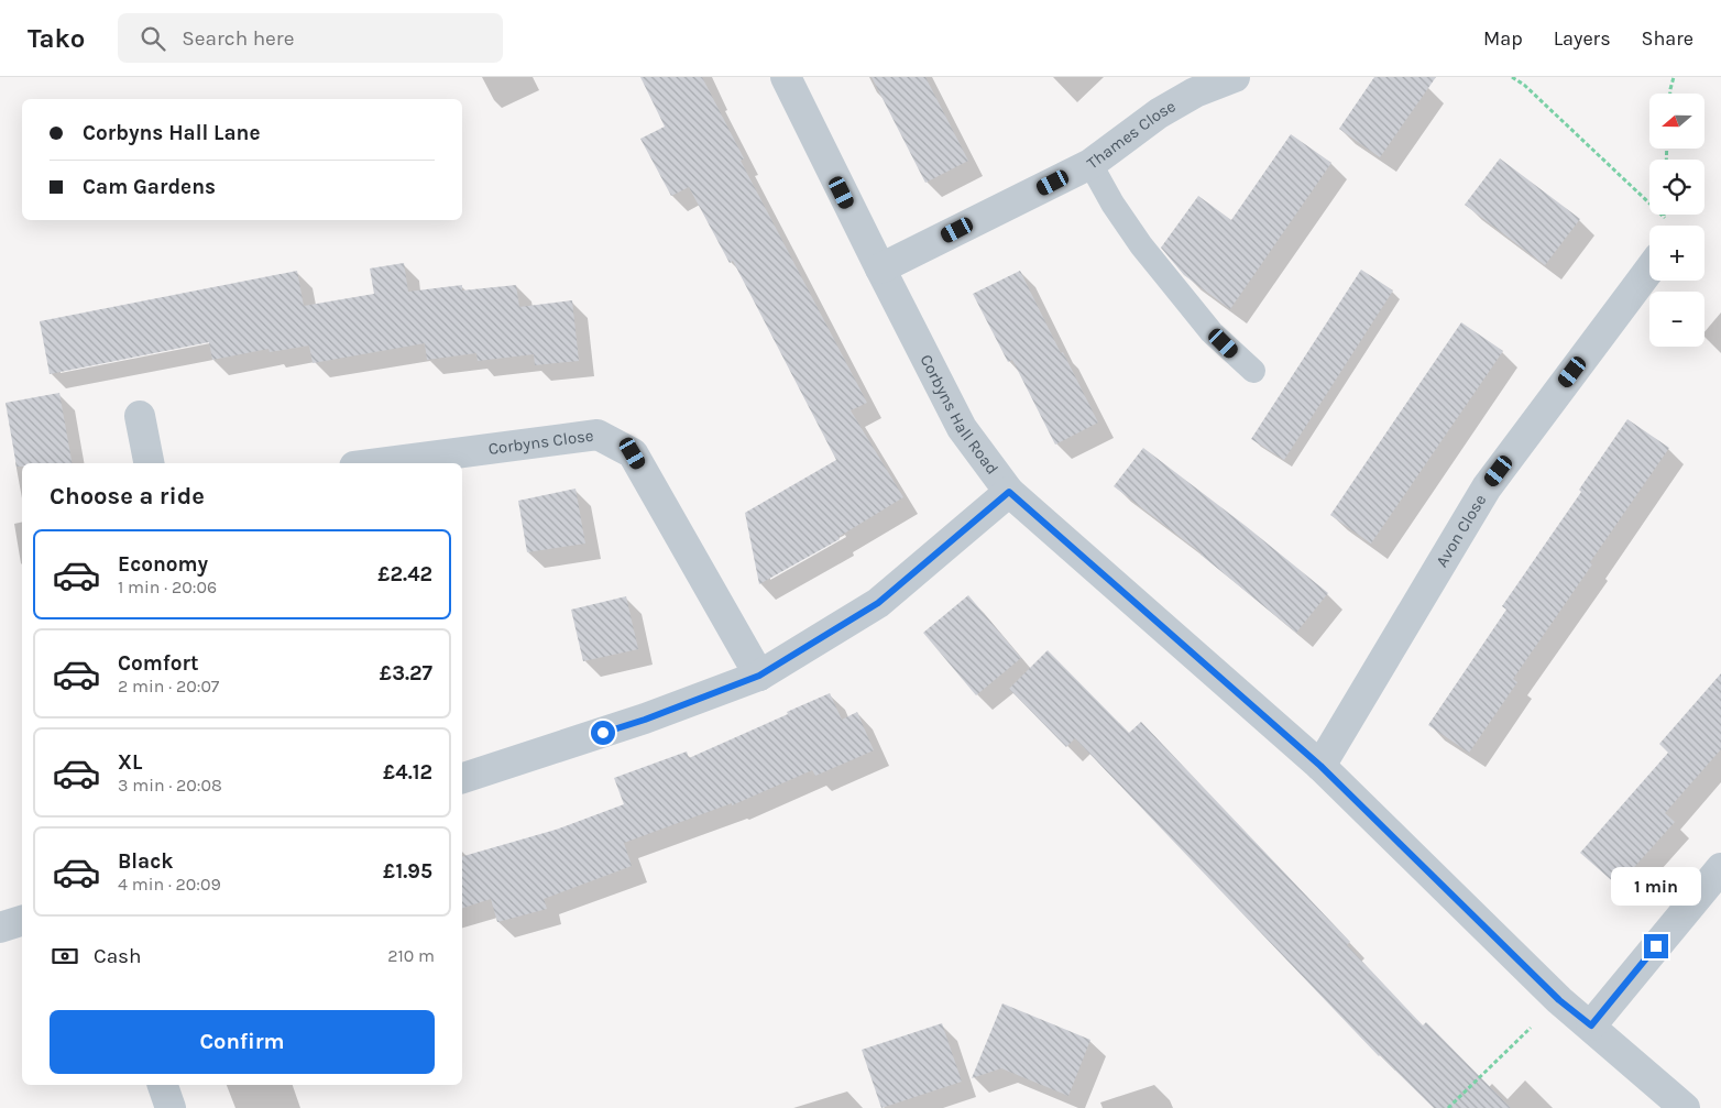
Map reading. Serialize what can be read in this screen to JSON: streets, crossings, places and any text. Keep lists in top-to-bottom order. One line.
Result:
{"streets":{"street":["Thames Close","Corbyns Hall Road","Corbyns Close","Avon Close"]},"crossings":[["Thames Close","Corbyns Hall Road"],["Corbyns Hall Road","Avon Close"]],"north":"left","page":{"header":"Tako","search":"Search here","nav":["Map","Layers","Share"],"map_buttons":["+","−"],"banner":["Corbyns Hall Lane","Cam Gardens"],"heading":"Choose a ride","list":[{"name":"Economy","note":"1 min · 20:06","value":"£2.42"},{"name":"Comfort","note":"2 min · 20:07","value":"£3.27"},{"name":"XL","note":"3 min · 20:08","value":"£4.12"},{"name":"Black","note":"4 min · 20:09","value":"£1.95"}],"bubble":"1 min","pay":["Cash","210 m"],"buttons":"Confirm"}}
